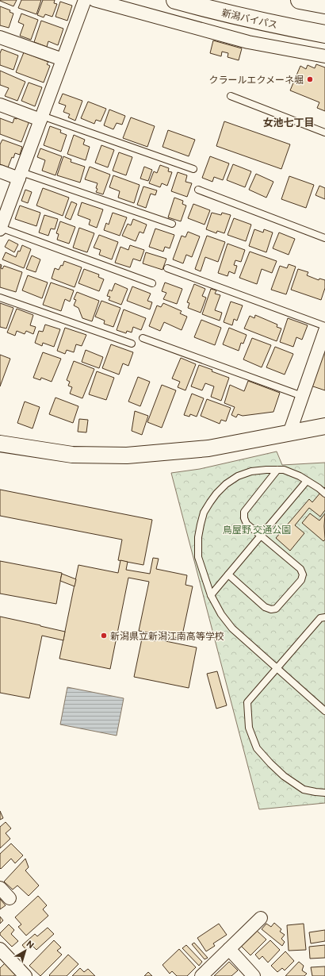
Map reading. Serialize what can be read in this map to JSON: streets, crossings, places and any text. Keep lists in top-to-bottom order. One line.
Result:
{"streets":{"highway":["新潟バイパス"]},"districts":["女池七丁目"],"parks":["鳥屋野 交通公園"],"places":["クラールエクメーネ堀","新潟県立新潟江南高等学校"],"north":"top right"}
